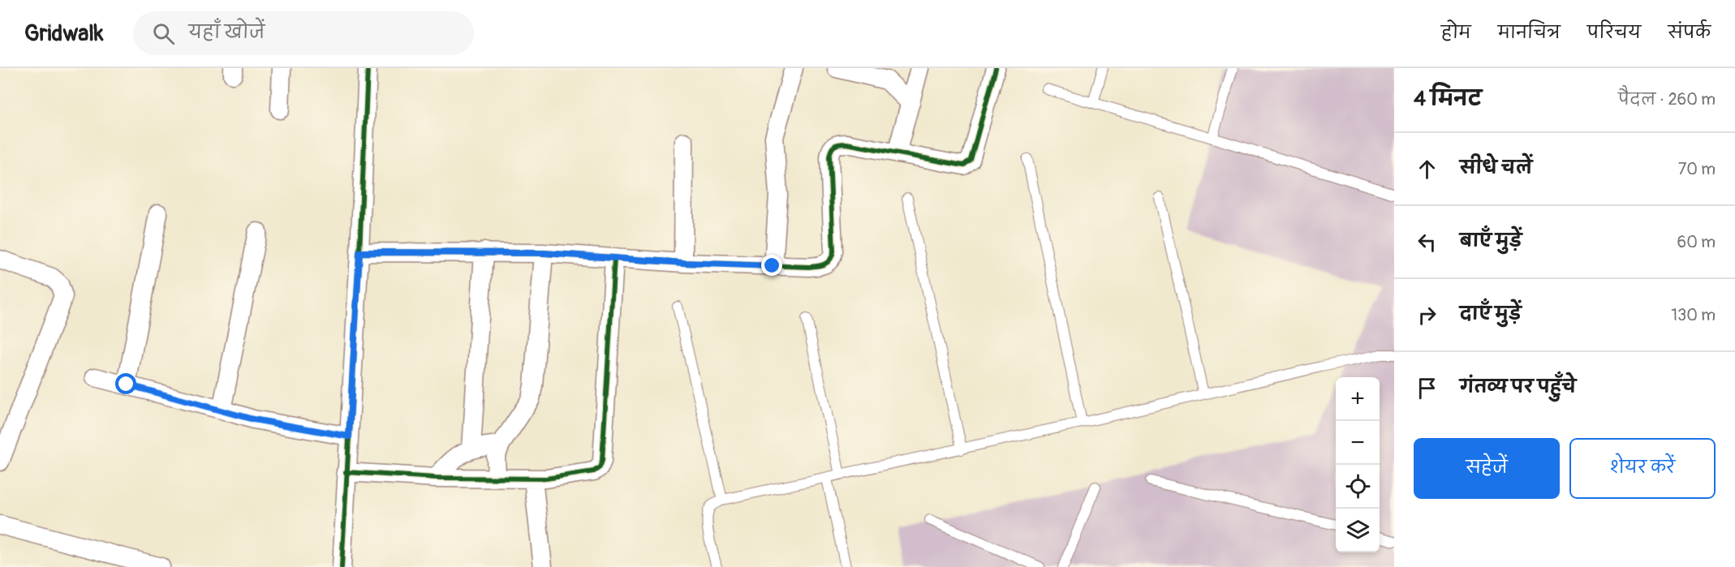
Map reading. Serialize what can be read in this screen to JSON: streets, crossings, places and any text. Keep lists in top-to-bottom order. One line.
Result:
{"page":{"header":"Gridwalk","search":"यहाँ खोजें","nav":["होम","मानचित्र","परिचय","संपर्क"],"heading":["4 मिनट","पैदल · 260 m"],"list":[["सीधे चलें","70 m"],["बाएँ मुड़ें","60 m"],["दाएँ मुड़ें","130 m"],"गंतव्य पर पहुँचे"],"map_buttons":["+","−"],"buttons":["सहेजें","शेयर करें"]}}
